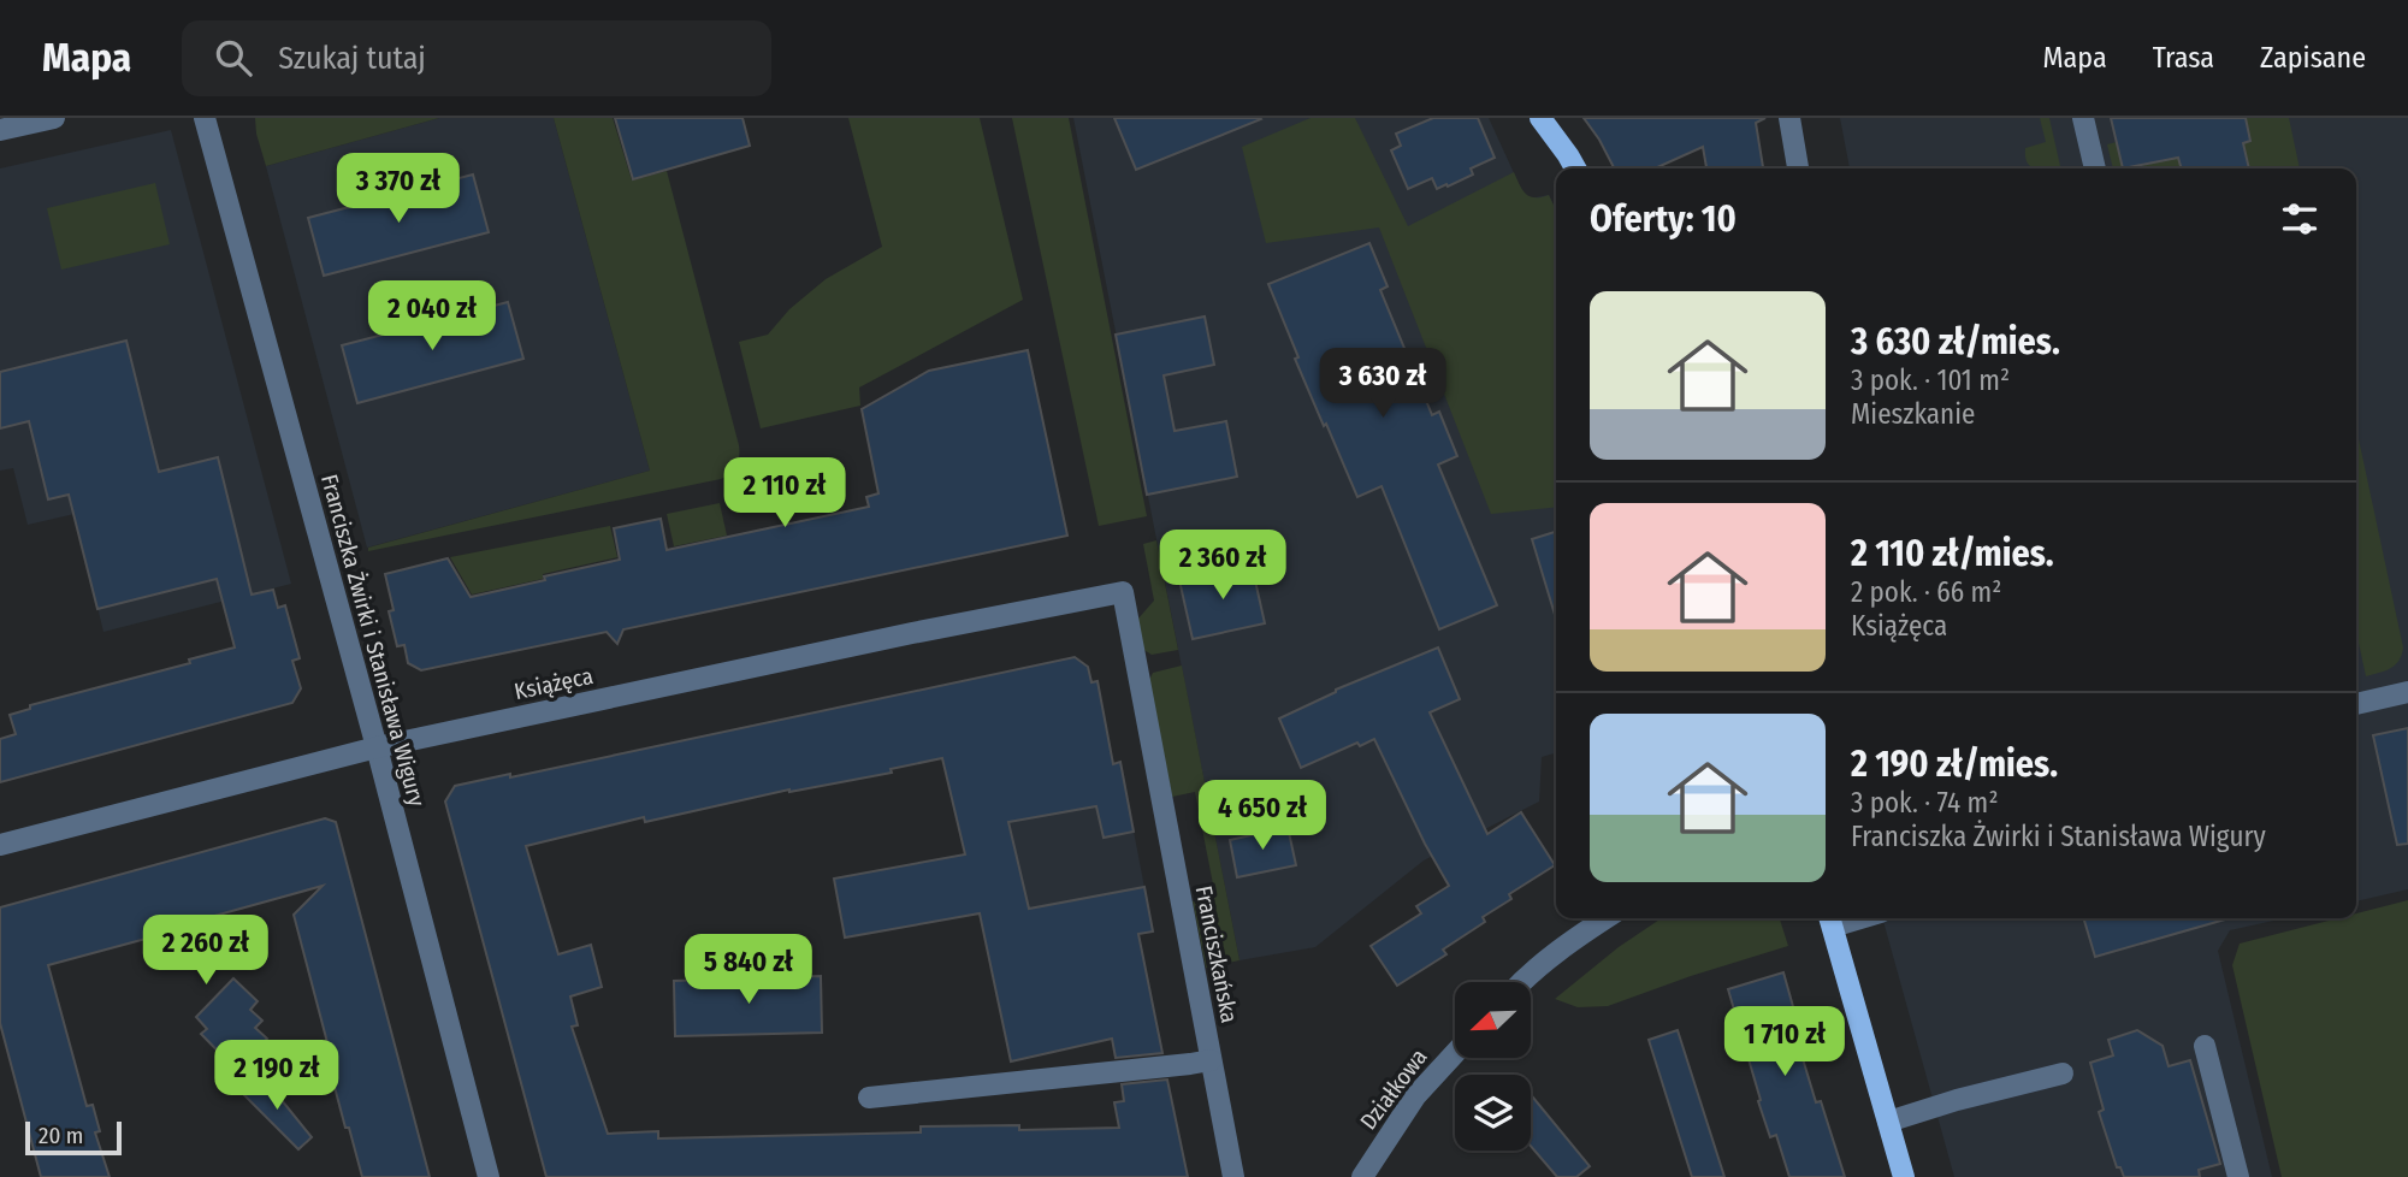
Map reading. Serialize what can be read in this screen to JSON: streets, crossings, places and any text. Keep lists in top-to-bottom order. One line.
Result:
{"streets":{"street":["Franciszka Żwirki i Stanisława Wigury","Książęca","Franciszkańska","Działkowa"]},"crossings":[["Franciszka Żwirki i Stanisława Wigury","Książęca"],["Książęca","Franciszkańska"]],"scale_bar":"20 m","north":"bottom left","page":{"header":"Mapa","search":"Szukaj tutaj","nav":["Mapa","Trasa","Zapisane"],"price":["3 370 zł","2 040 zł","3 630 zł","2 110 zł","2 360 zł","4 650 zł","2 260 zł","5 840 zł","1 710 zł","2 190 zł"],"heading":"Oferty: 10","list":[{"name":"3 630 zł/mies.","note":"3 pok. · 101 m² · Mieszkanie"},{"name":"2 110 zł/mies.","note":"2 pok. · 66 m² · Książęca"},{"name":"2 190 zł/mies.","note":"3 pok. · 74 m² · Franciszka Żwirki i Stanisława Wigury"}],"scale":"20 m"}}
